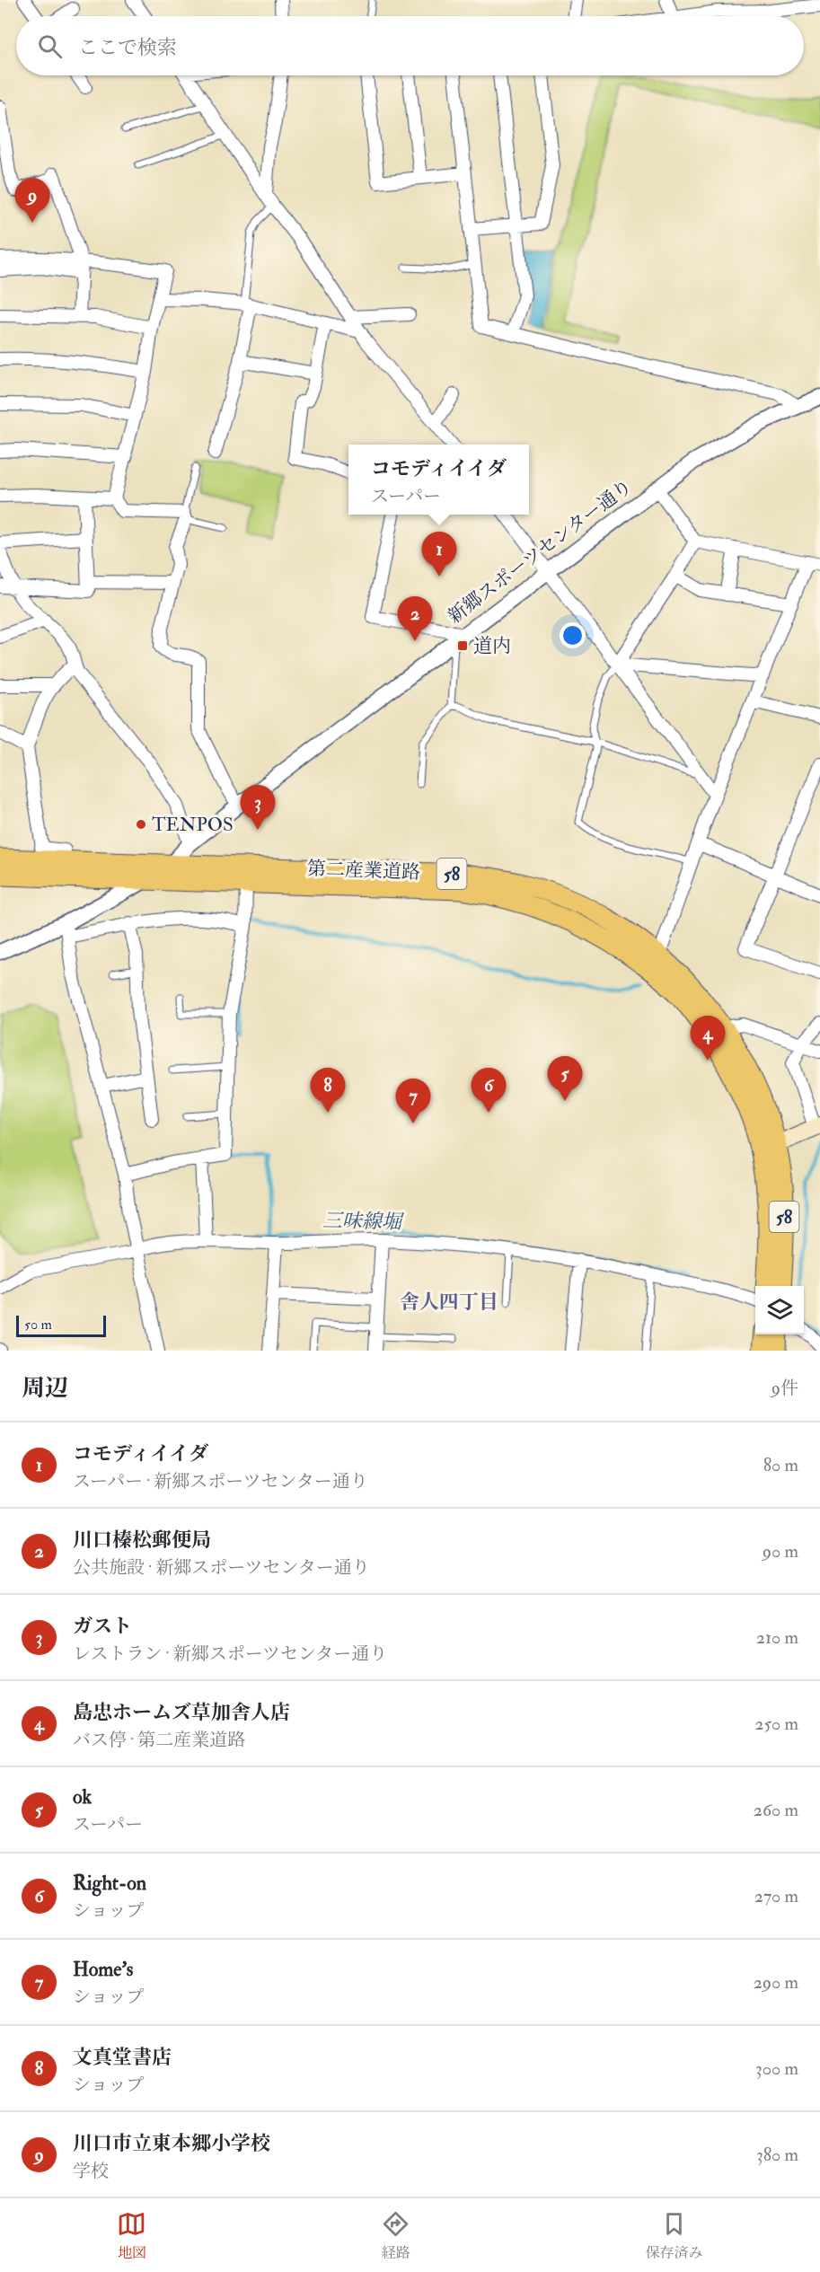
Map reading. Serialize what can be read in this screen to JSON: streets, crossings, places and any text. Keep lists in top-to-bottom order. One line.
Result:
{"streets":{"main road":["第二産業道路","58"],"street":["新郷スポーツセンター通り"]},"crossings":[["新郷スポーツセンター通り","第二産業道路"]],"districts":["舎人四丁目"],"water":["三味線堀"],"places":{"transit":["道内"],"other":["TENPOS"]},"scale_bar":"50 m","page":{"search":"ここで検索","pins":["9","1","2","3","4","5","6","8","7"],"popup":["コモディイイダ","スーパー"],"scale":"50 m","heading":["周辺","9件"],"list":[{"mark":"1","name":"コモディイイダ","note":"スーパー · 新郷スポーツセンター通り","value":"80 m"},{"mark":"2","name":"川口榛松郵便局","note":"公共施設 · 新郷スポーツセンター通り","value":"90 m"},{"mark":"3","name":"ガスト","note":"レストラン · 新郷スポーツセンター通り","value":"210 m"},{"mark":"4","name":"島忠ホームズ草加舎人店","note":"バス停 · 第二産業道路","value":"250 m"},{"mark":"5","name":"ok","note":"スーパー","value":"260 m"},{"mark":"6","name":"Right-on","note":"ショップ","value":"270 m"},{"mark":"7","name":"Home's","note":"ショップ","value":"290 m"},{"mark":"8","name":"文真堂書店","note":"ショップ","value":"300 m"},{"mark":"9","name":"川口市立東本郷小学校","note":"学校","value":"380 m"}],"nav":["地図","経路","保存済み"]}}
